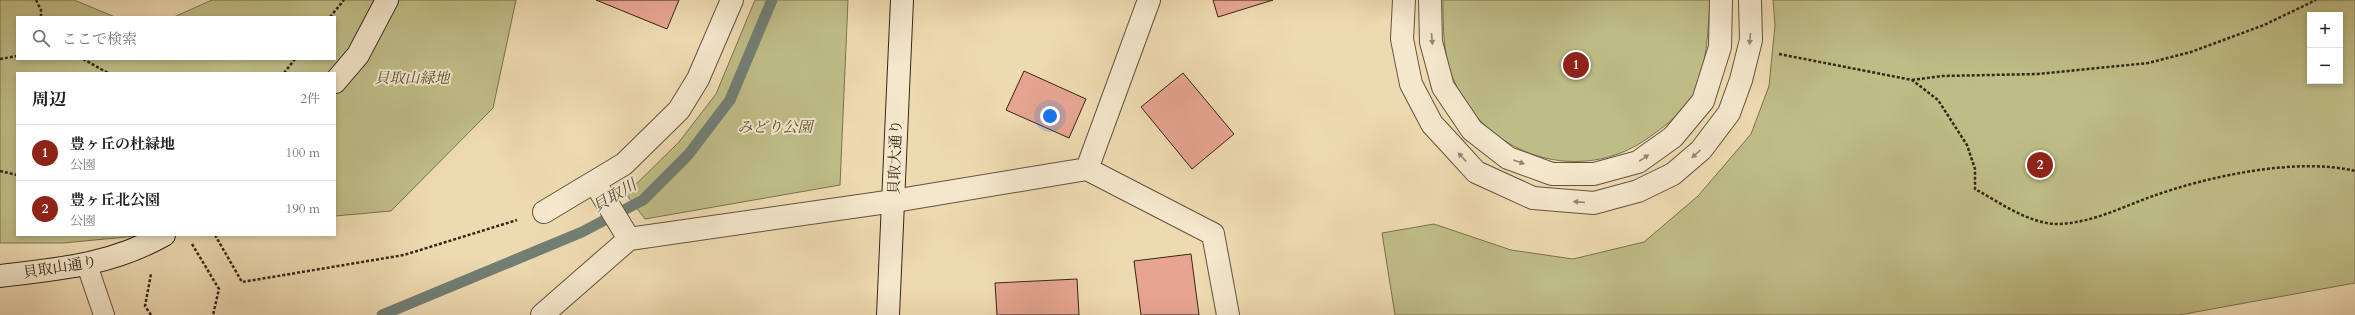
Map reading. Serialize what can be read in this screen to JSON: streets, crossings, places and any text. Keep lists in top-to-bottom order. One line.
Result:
{"streets":{"street":["貝取大通り","貝取山通り"]},"water":["貝取川"],"parks":["貝取山緑地","みどり公園"],"page":{"map_buttons":["+","−"],"search":"ここで検索","pins":["1","2"],"heading":["周辺","2件"],"list":[{"mark":"1","name":"豊ヶ丘の杜緑地","note":"公園","value":"100 m"},{"mark":"2","name":"豊ヶ丘北公園","note":"公園","value":"190 m"}]}}
